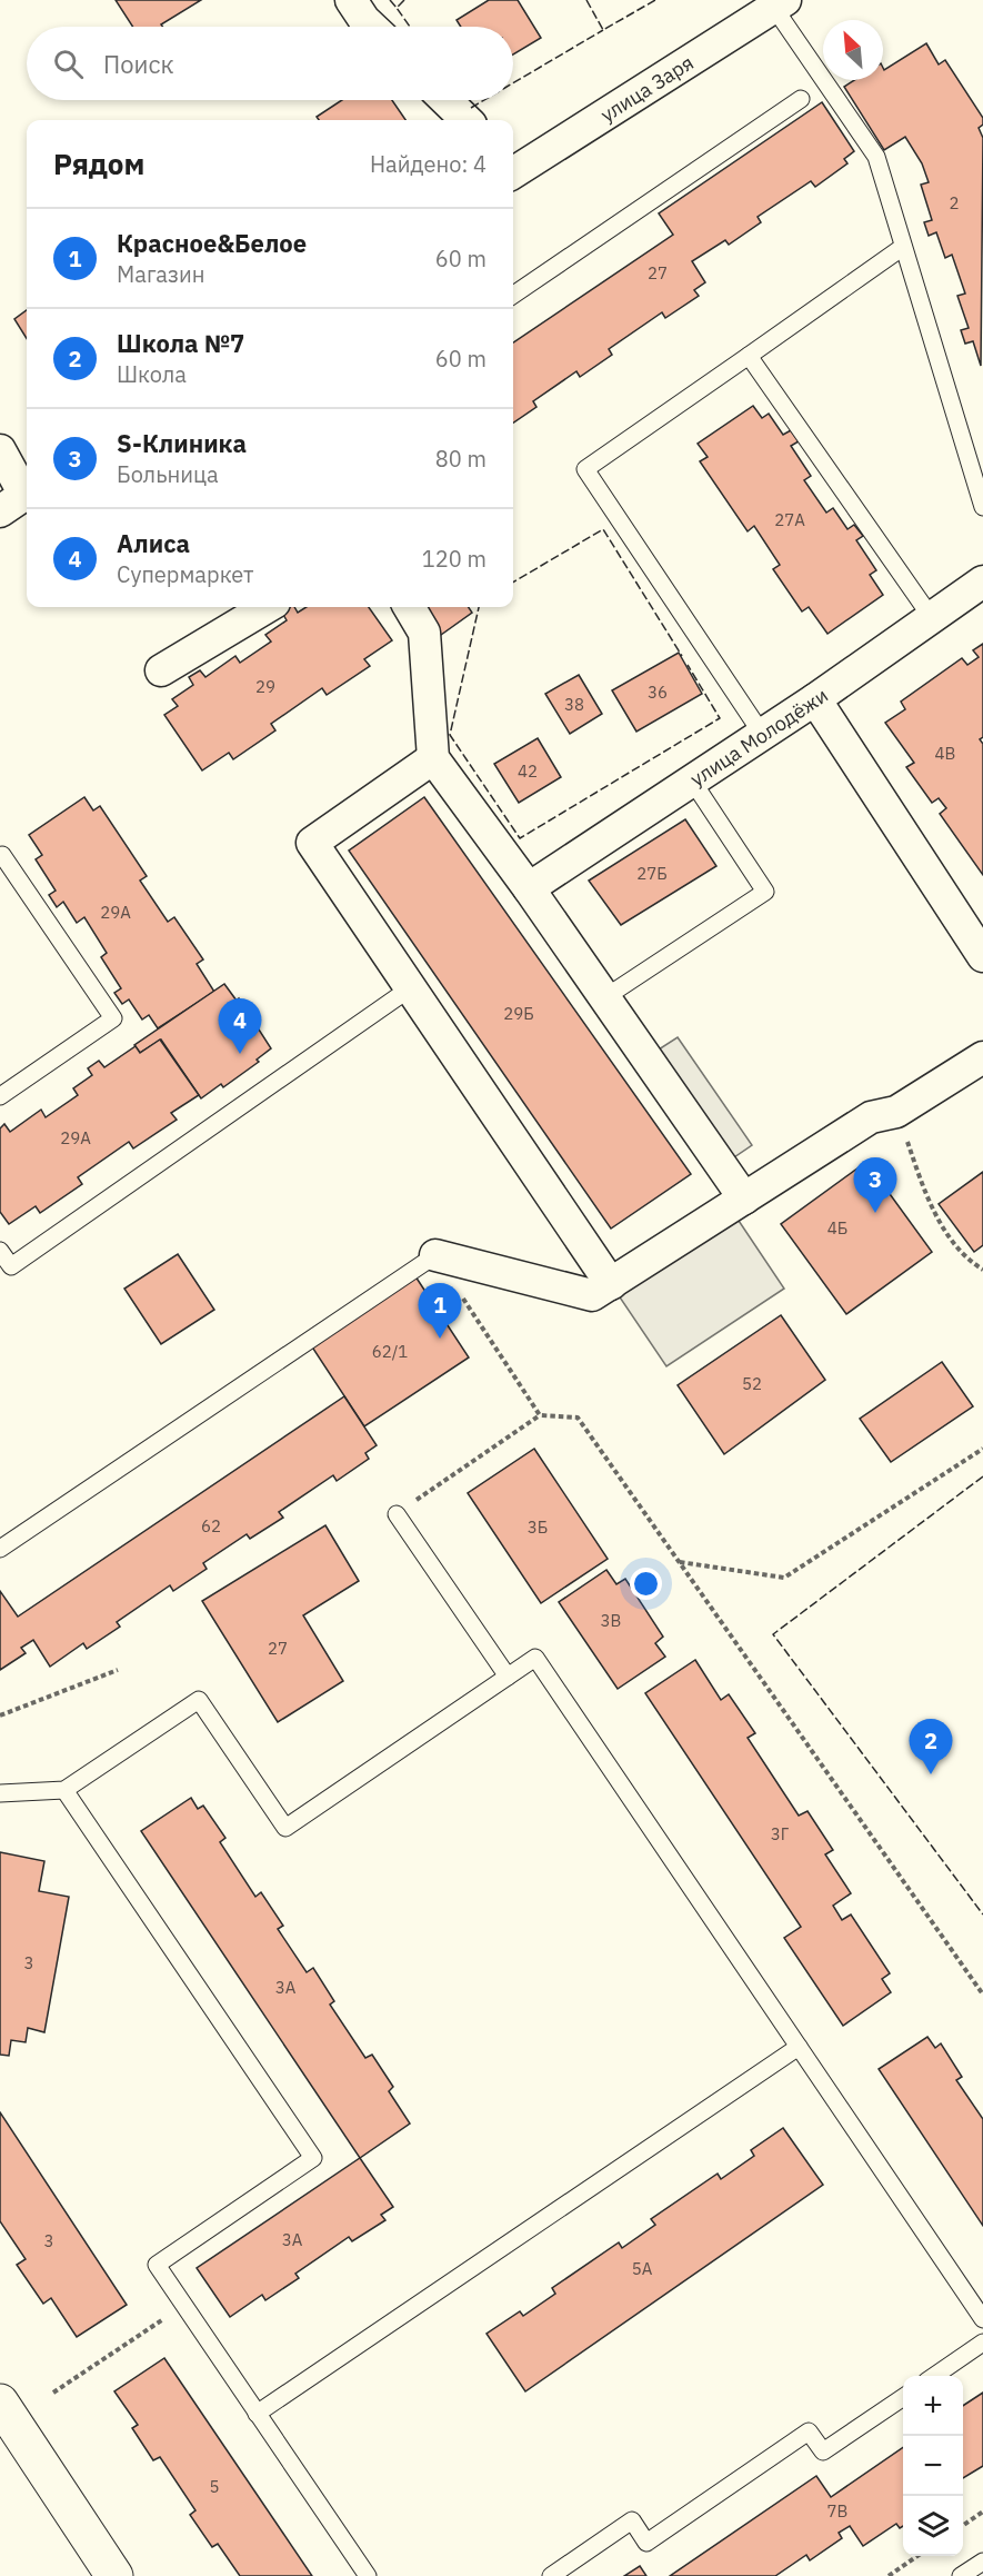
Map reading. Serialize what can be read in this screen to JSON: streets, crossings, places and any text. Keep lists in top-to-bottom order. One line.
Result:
{"streets":{"street":["улица Заря","улица Молодёжи"]},"house_numbers":["2","27","27А","29","36","38","4В","42","27Б","29А","29Б","29А","4Б","62/1","52","62","3Б","3В","27","3Г","3","3А","3А","3","5А","5","7В"],"north":"top left","page":{"search":"Поиск","heading":["Рядом","Найдено: 4"],"list":[{"mark":"1","name":"Красное&Белое","note":"Магазин","value":"60 m"},{"mark":"2","name":"Школа №7","note":"Школа","value":"60 m"},{"mark":"3","name":"S-Клиника","note":"Больница","value":"80 m"},{"mark":"4","name":"Алиса","note":"Супермаркет","value":"120 m"}],"pins":["4","3","1","2"],"map_buttons":["+","−"]}}
